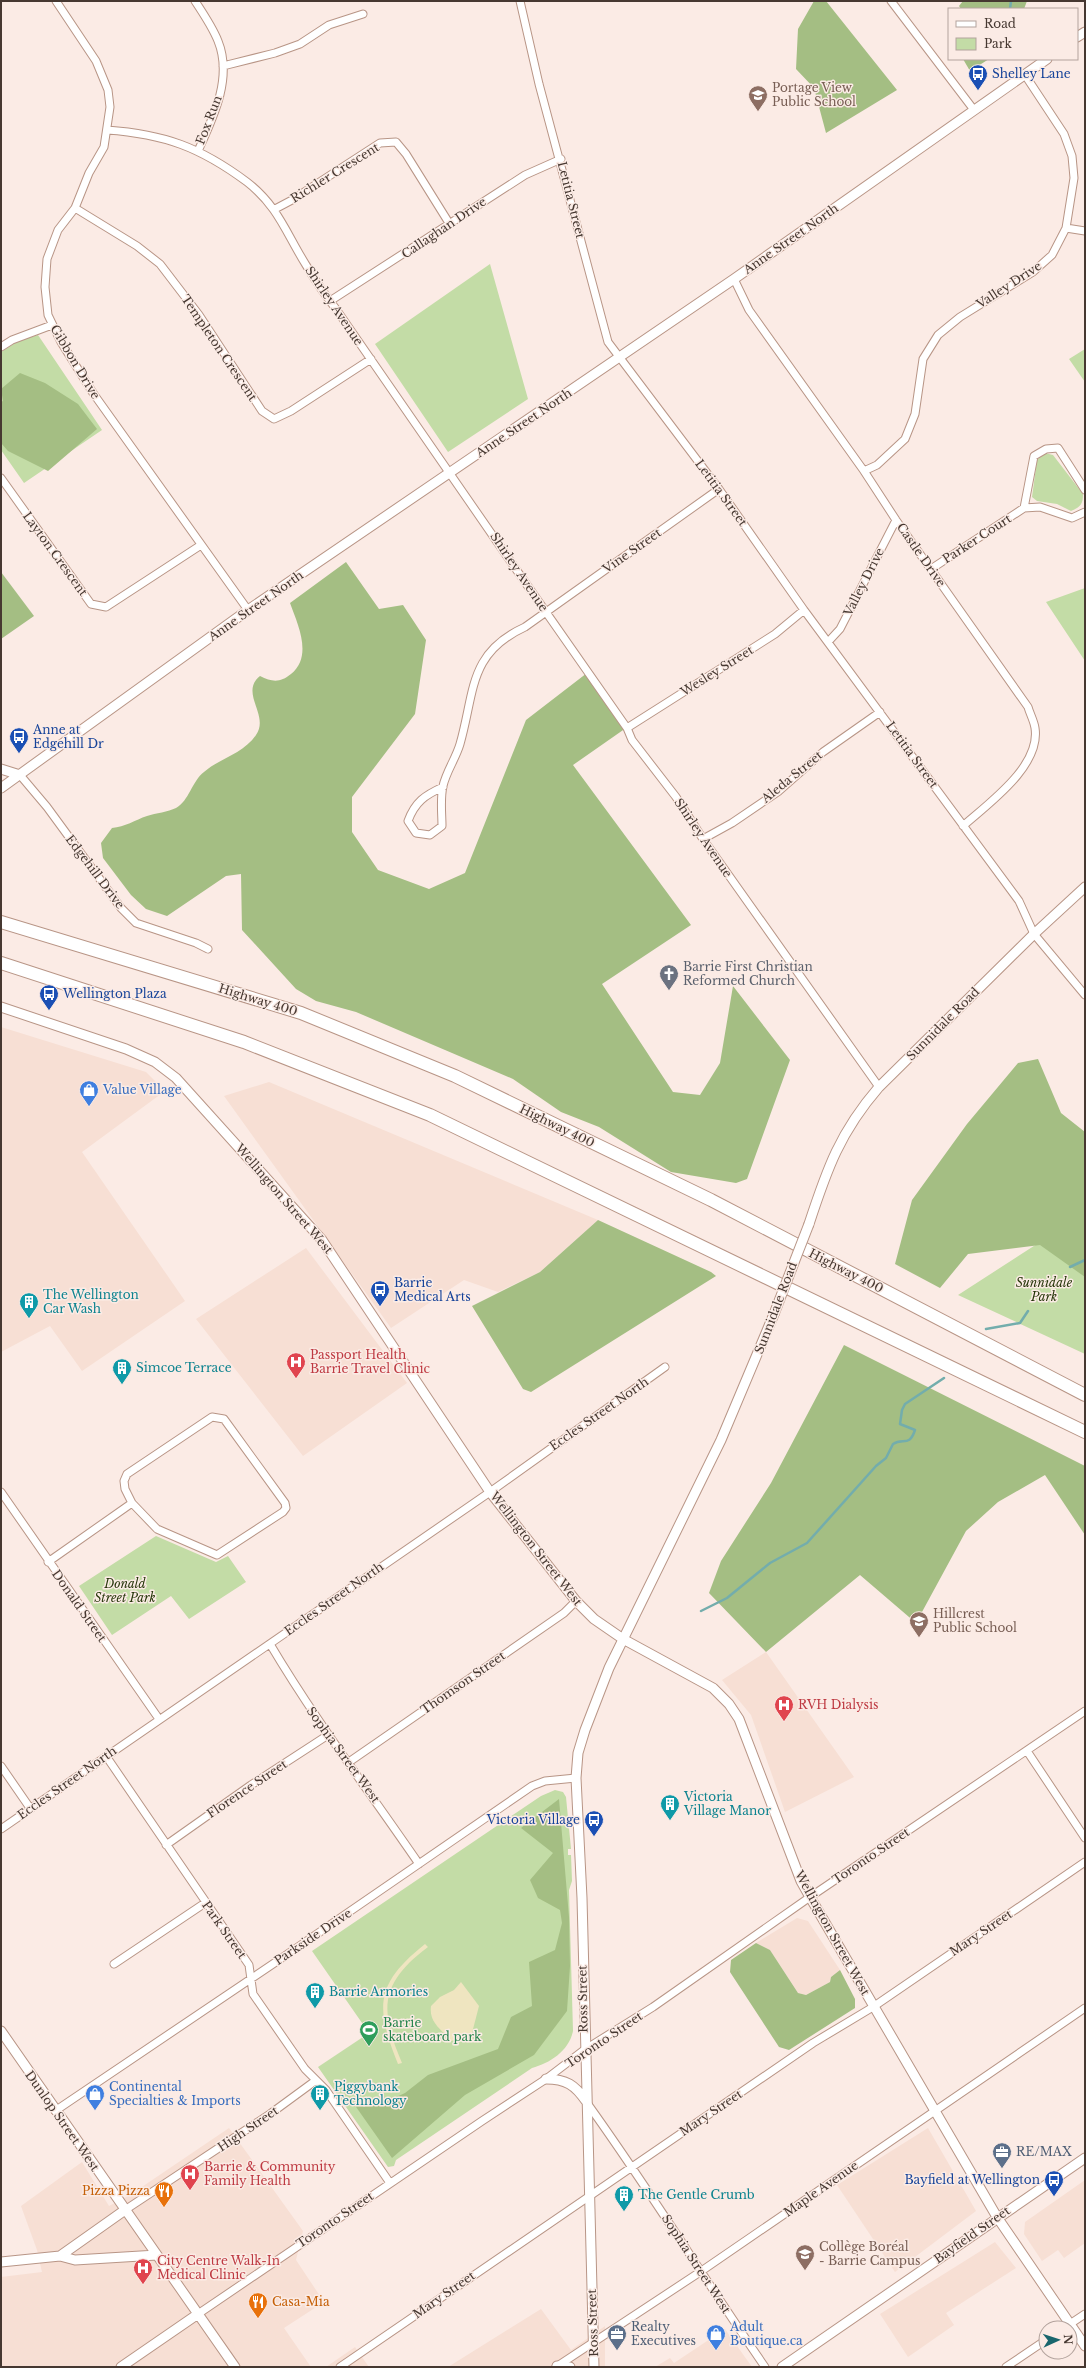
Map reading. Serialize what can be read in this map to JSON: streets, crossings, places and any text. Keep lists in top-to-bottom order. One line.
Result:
{"streets":{"highway":["Highway 400"],"street":["Fox Run","Richler Crescent","Letitia Street","Callaghan Drive","Anne Street North","Valley Drive","Shirley Avenue","Templeton Crescent","Gibbon Drive","Parker Court","Vine Street","Layton Crescent","Castle Drive","Wesley Street","Aleda Street","Edgehill Drive","Sunnidale Road","Wellington Street West","Eccles Street North","Donald Street","Thomson Street","Sophia Street West","Florence Street","Toronto Street","Park Street","Mary Street","Parkside Drive","Ross Street","Dunlop Street West","High Street","Maple Avenue","Bayfield Street"]},"crossings":[["Fox Run","Shirley Avenue"],["Richler Crescent","Callaghan Drive"],["Richler Crescent","Shirley Avenue"],["Letitia Street","Callaghan Drive"],["Letitia Street","Anne Street North"],["Letitia Street","Valley Drive"],["Letitia Street","Vine Street"],["Letitia Street","Castle Drive"],["Letitia Street","Wesley Street"],["Letitia Street","Aleda Street"],["Letitia Street","Sunnidale Road"],["Callaghan Drive","Shirley Avenue"],["Anne Street North","Valley Drive"],["Anne Street North","Shirley Avenue"],["Anne Street North","Gibbon Drive"],["Anne Street North","Castle Drive"],["Anne Street North","Edgehill Drive"],["Valley Drive","Castle Drive"],["Shirley Avenue","Templeton Crescent"],["Shirley Avenue","Gibbon Drive"],["Shirley Avenue","Vine Street"],["Shirley Avenue","Wesley Street"],["Shirley Avenue","Aleda Street"],["Shirley Avenue","Sunnidale Road"],["Templeton Crescent","Gibbon Drive"],["Gibbon Drive","Layton Crescent"],["Parker Court","Castle Drive"],["Sunnidale Road","Wellington Street West"],["Sunnidale Road","Ross Street"],["Wellington Street West","Eccles Street North"],["Wellington Street West","Thomson Street"],["Wellington Street West","Toronto Street"],["Wellington Street West","Mary Street"],["Wellington Street West","Ross Street"],["Wellington Street West","Maple Avenue"],["Wellington Street West","Bayfield Street"],["Eccles Street North","Donald Street"],["Eccles Street North","Sophia Street West"],["Eccles Street North","Park Street"],["Thomson Street","Sophia Street West"],["Sophia Street West","Florence Street"],["Sophia Street West","Mary Street"],["Sophia Street West","Parkside Drive"],["Sophia Street West","Ross Street"],["Sophia Street West","Maple Avenue"],["Florence Street","Park Street"],["Toronto Street","Park Street"],["Toronto Street","Ross Street"],["Toronto Street","Dunlop Street West"],["Park Street","Parkside Drive"],["Park Street","High Street"],["Mary Street","Ross Street"],["Parkside Drive","Ross Street"],["Parkside Drive","Dunlop Street West"],["Ross Street","Maple Avenue"],["Dunlop Street West","High Street"]],"parks":["Sunnidale Park","Donald Street Park"],"places":{"bus stop":["Shelley Lane","Anne at Edgehill Dr","Wellington Plaza","Barrie Medical Arts","Victoria Village","Bayfield at Wellington"],"school or university":["Portage View Public School","Hillcrest Public School","Collège Boréal - Barrie Campus"],"church":["Barrie First Christian Reformed Church"],"shop":["Value Village","Continental Specialties & Imports","Adult Boutique.ca"],"building":["The Wellington Car Wash","Simcoe Terrace","Victoria Village Manor","Barrie Armories","Piggybank Technology","The Gentle Crumb"],"hospital":["Passport Health Barrie Travel Clinic","RVH Dialysis","Barrie & Community Family Health","City Centre Walk-In Medical Clinic"],"sports":["Barrie skateboard park"],"office":["RE/MAX","Realty Executives"],"restaurant":["Pizza Pizza","Casa-Mia"]},"legend":["Road","Park"],"north":"right"}
